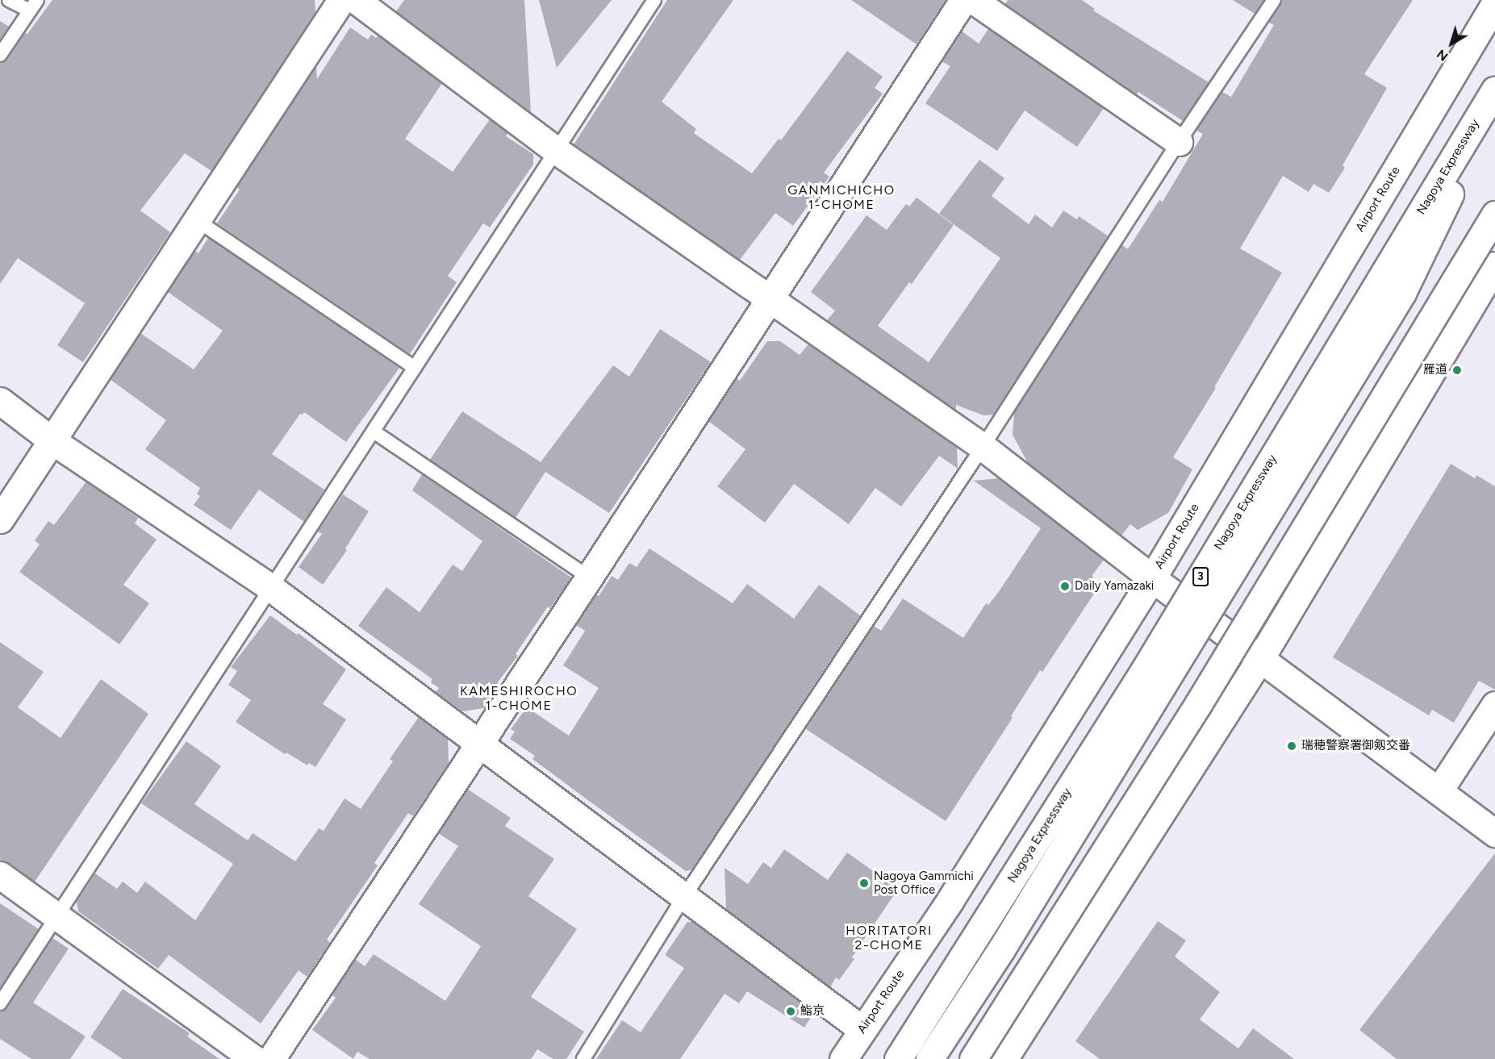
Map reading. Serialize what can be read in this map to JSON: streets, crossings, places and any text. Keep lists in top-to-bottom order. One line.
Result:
{"streets":{"main road":["Nagoya Expressway","Airport Route","3"]},"districts":["GANMICHICHO 1-CHOME","KAMESHIROCHO 1-CHOME","HORITATORI 2-CHOME"],"places":["雁道","Daily Yamazaki","瑞穂警察署御剱交番","Nagoya Gammichi Post Office","鮨京"],"north":"bottom left"}
